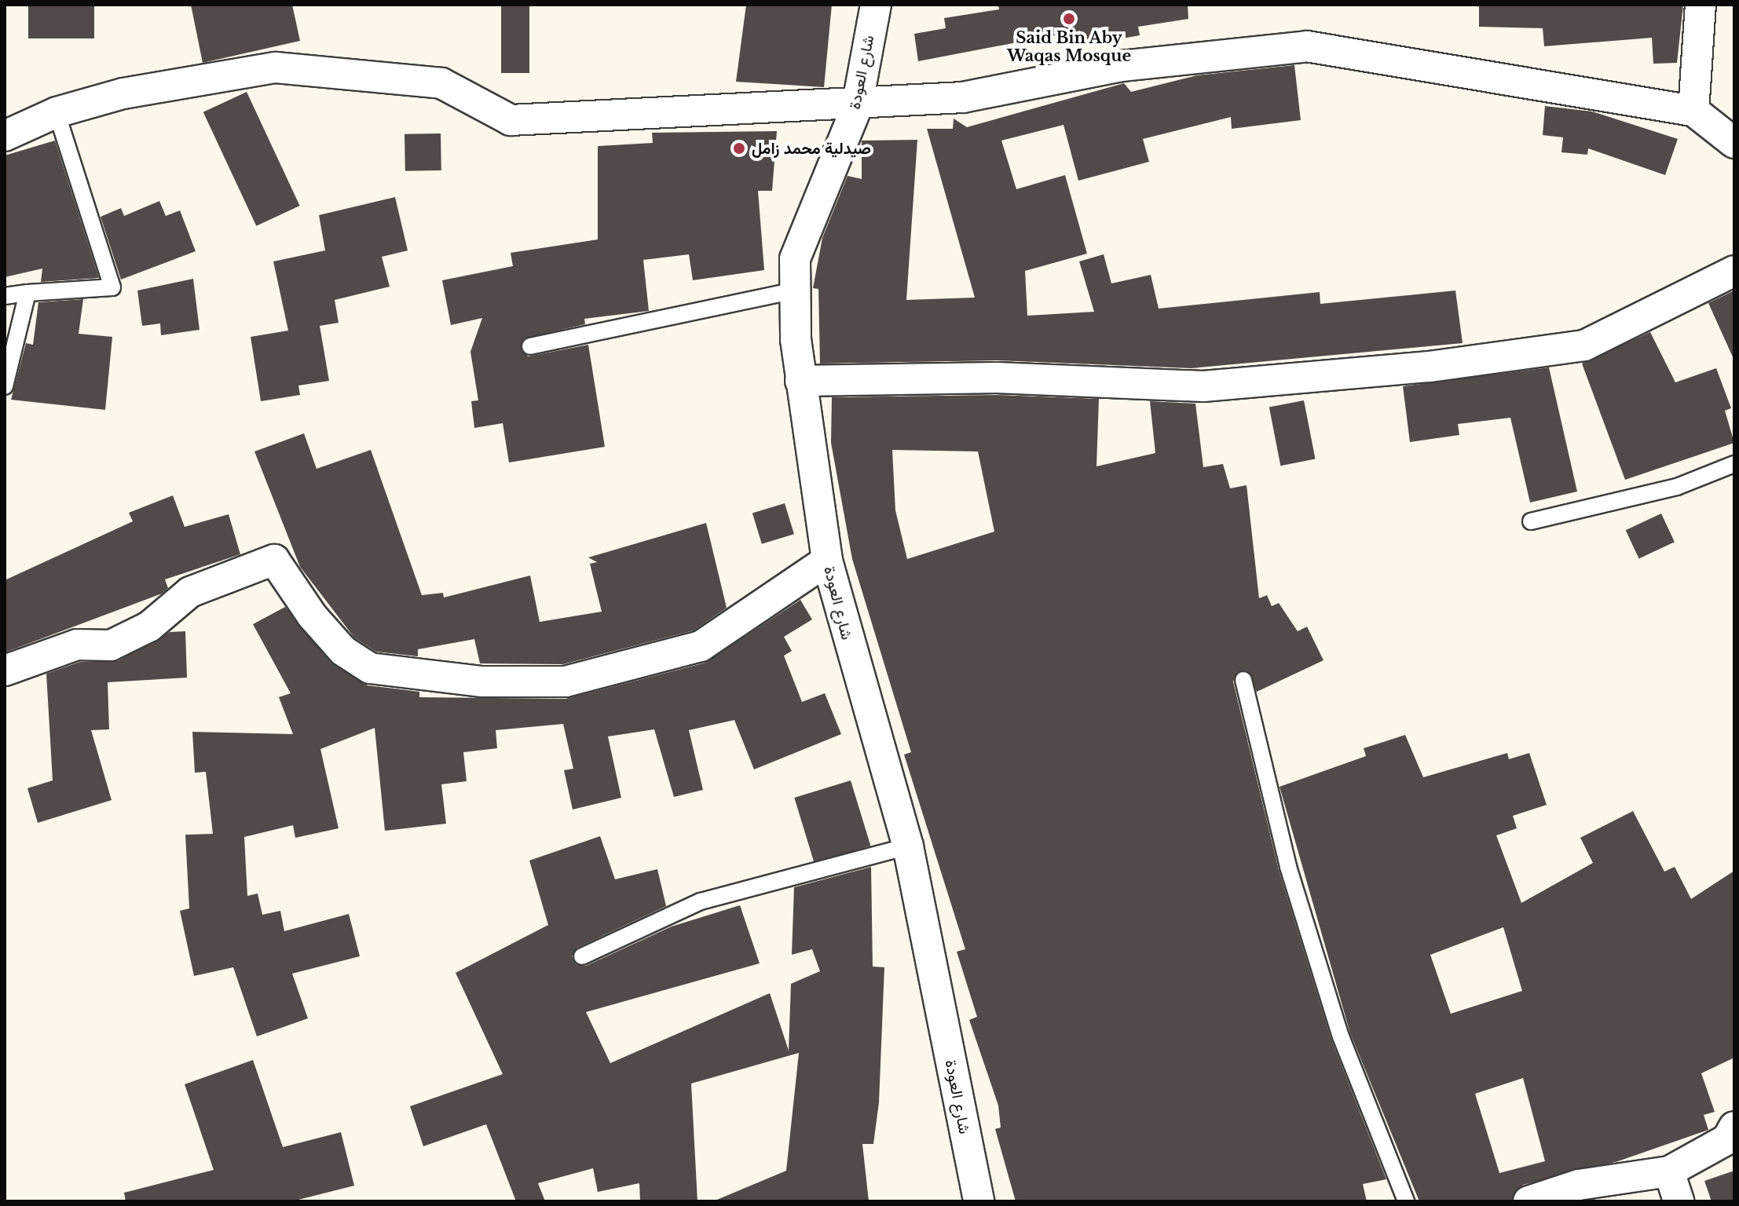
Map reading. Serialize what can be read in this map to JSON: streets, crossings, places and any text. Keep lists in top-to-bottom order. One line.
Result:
{"streets":{"street":["شارع العودة"]},"places":["Said Bin Aby Waqas Mosque","صيدلية محمد زامل"]}
